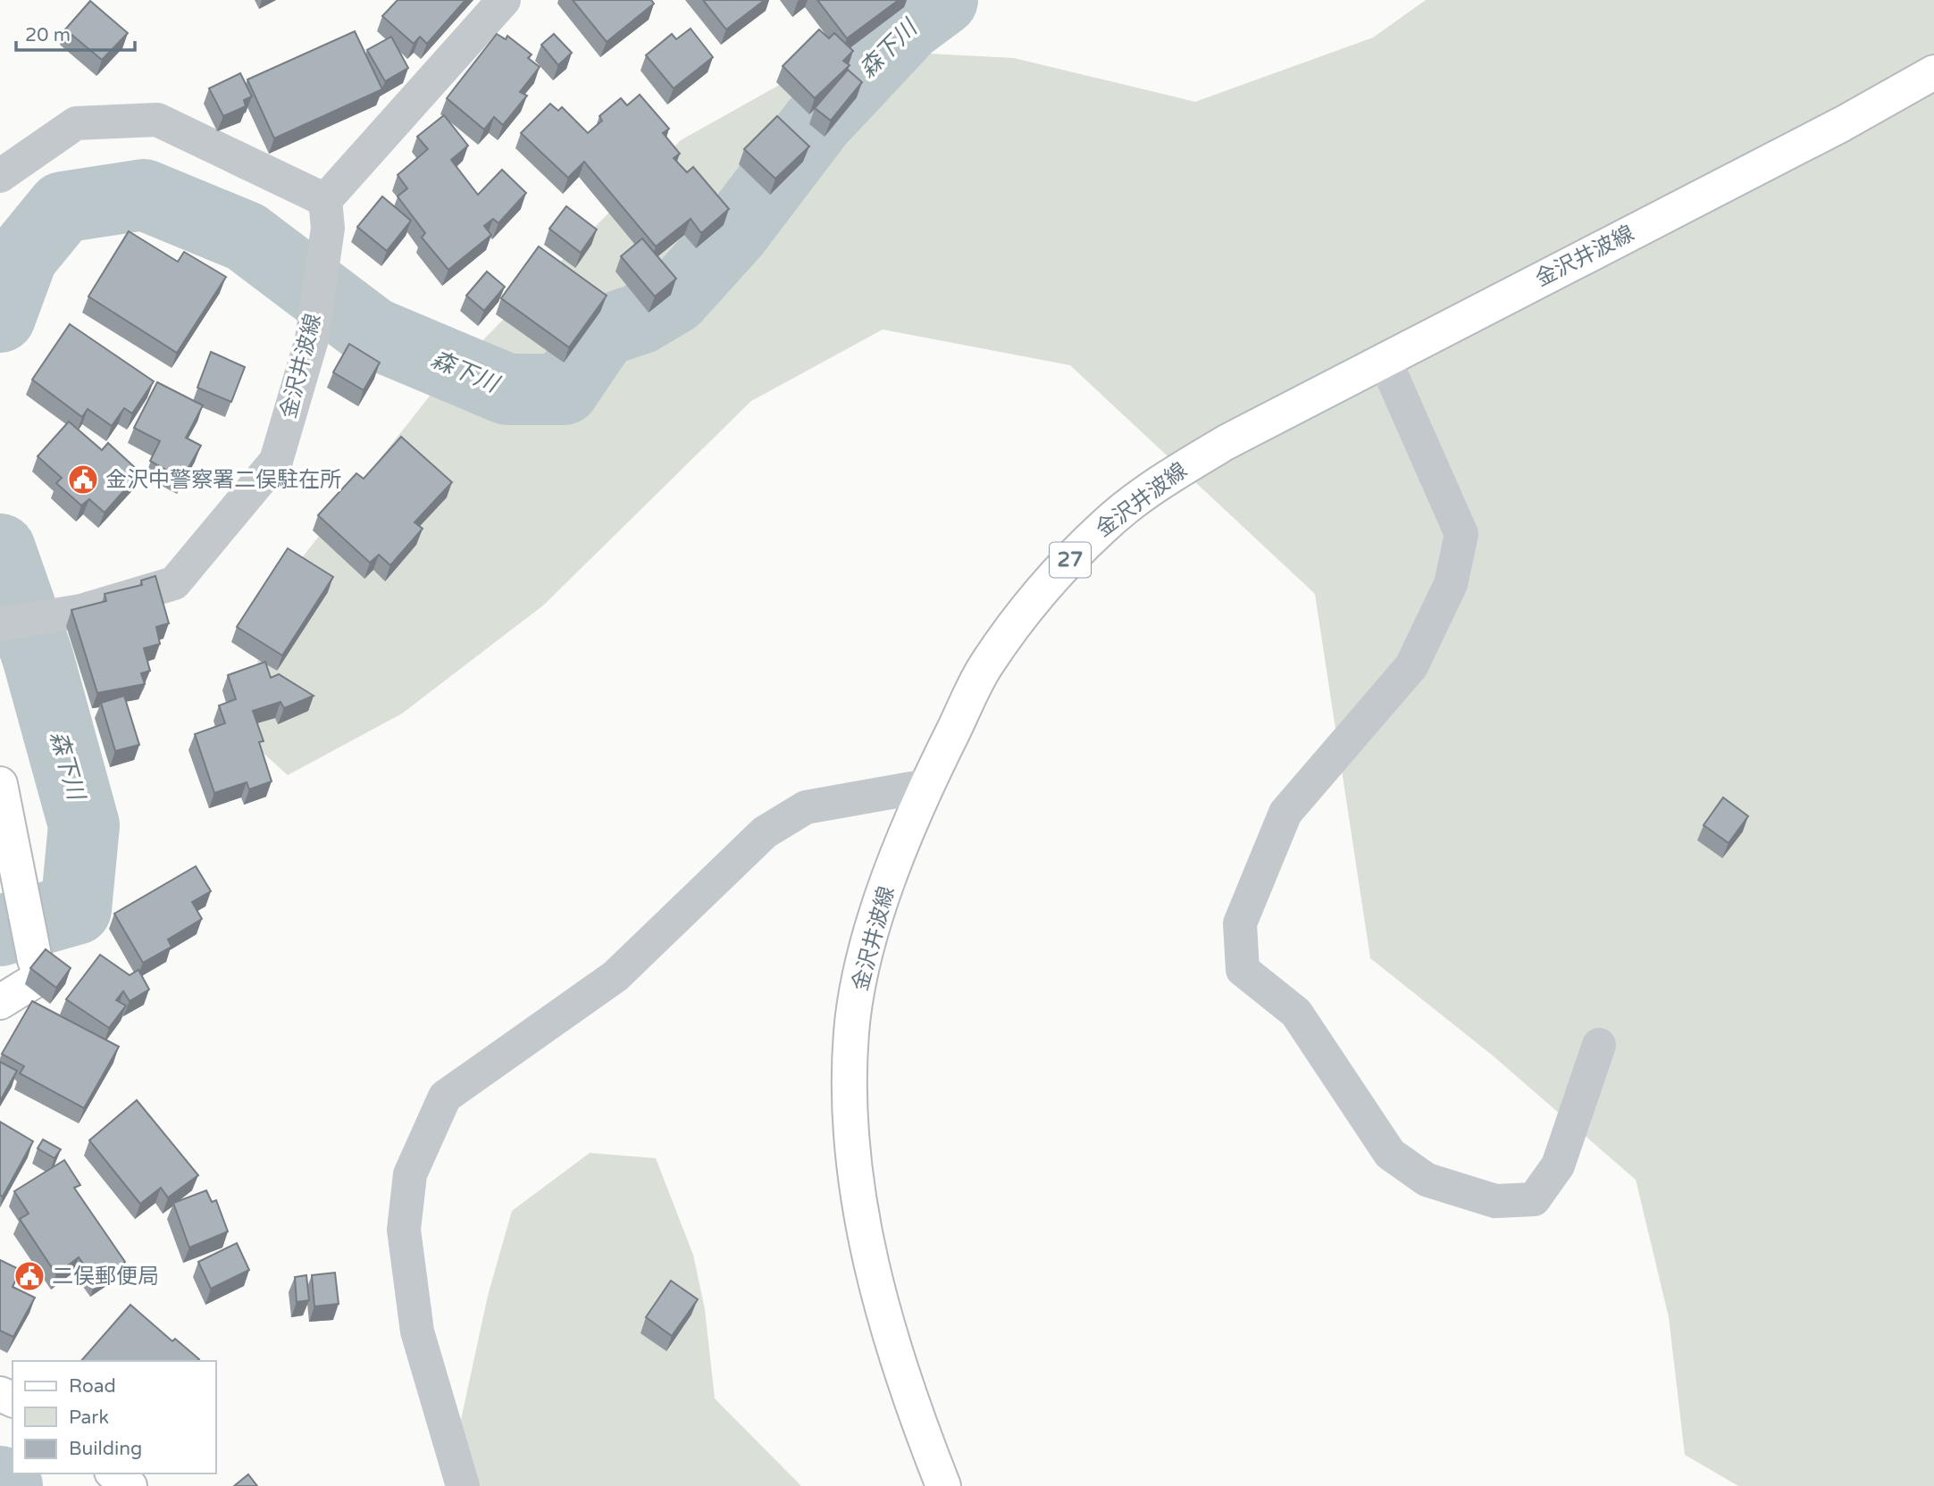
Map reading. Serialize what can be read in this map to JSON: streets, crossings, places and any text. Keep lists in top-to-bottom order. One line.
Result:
{"streets":{"main road":["金沢井波線","27"]},"water":["森下川"],"places":{"public building":["金沢中警察署二俣駐在所","二俣郵便局"]},"legend":["Road","Park","Building"],"scale_bar":"20 m"}
